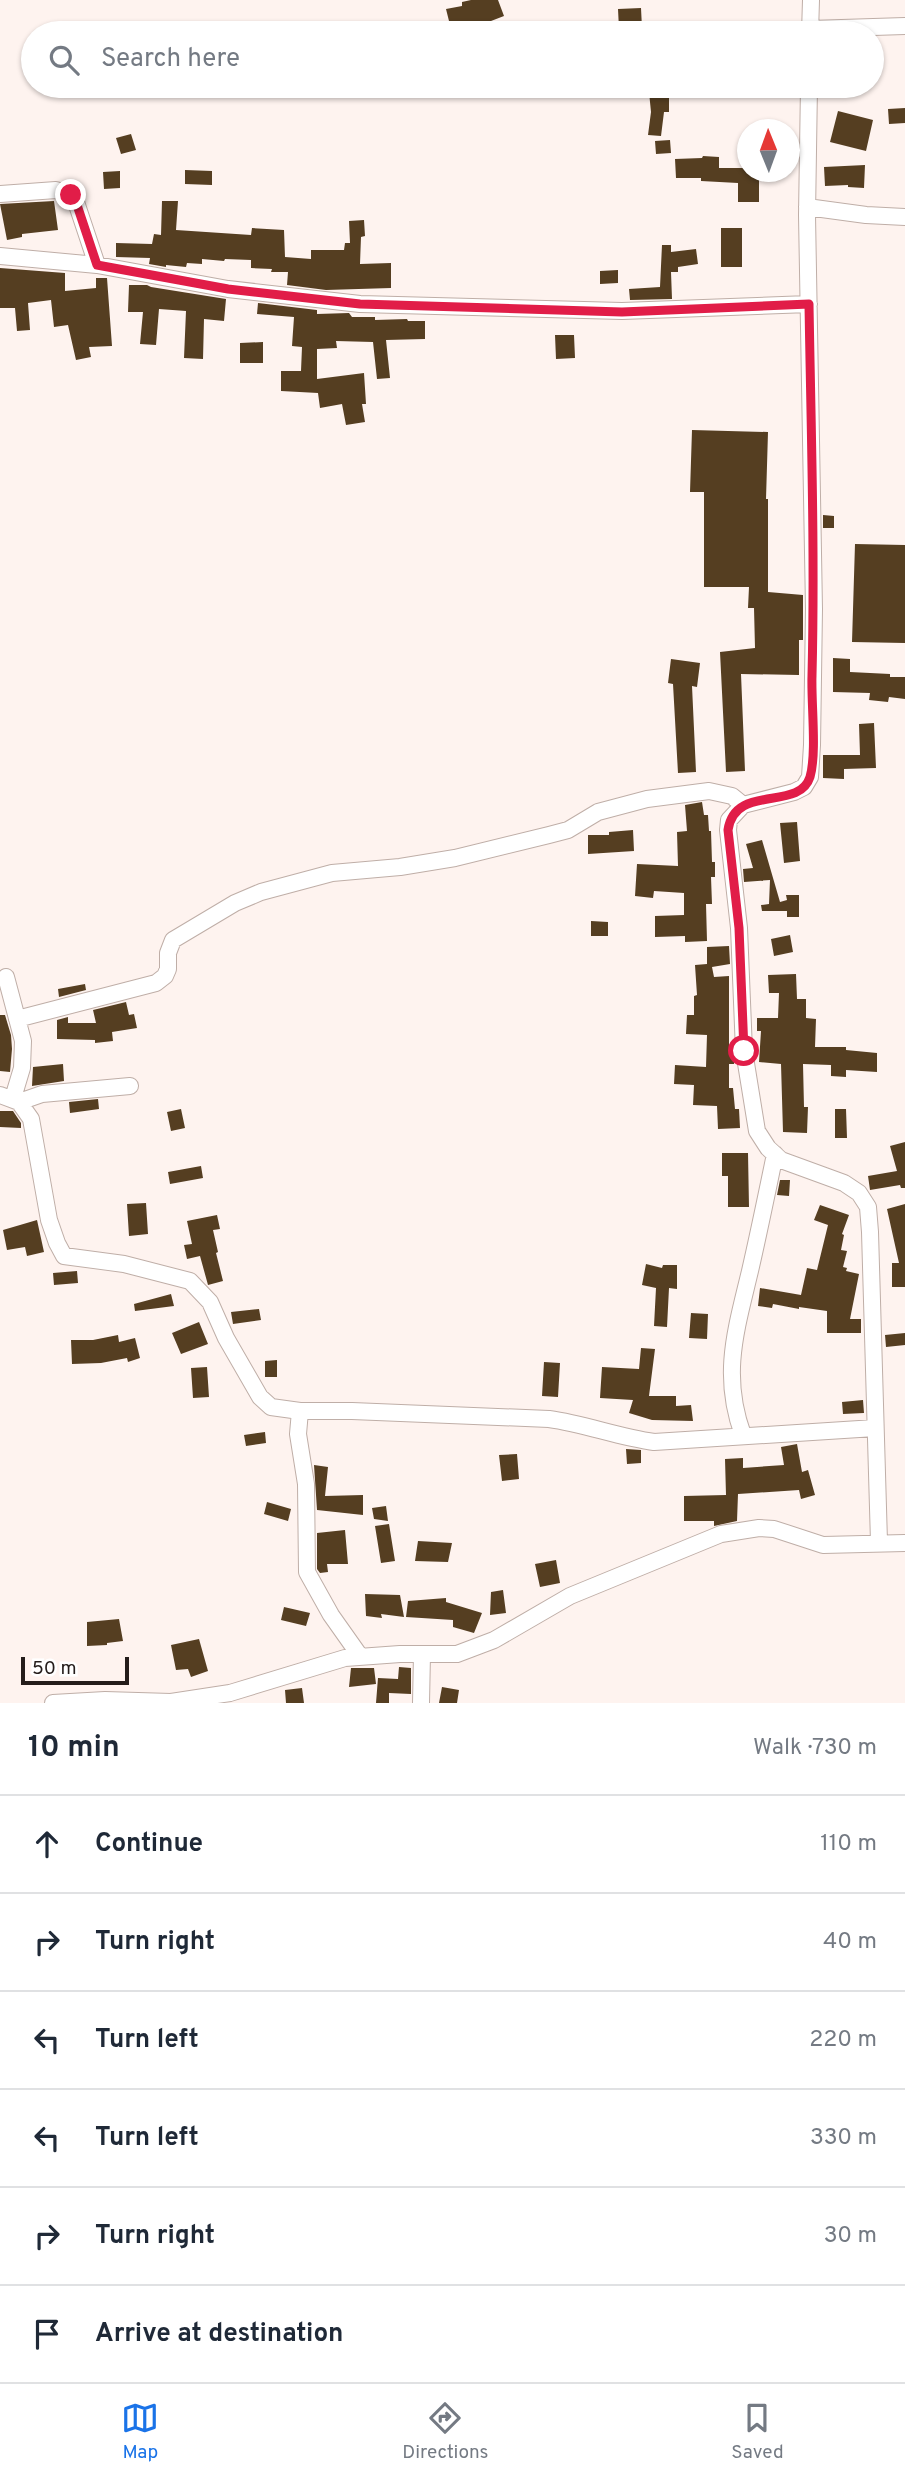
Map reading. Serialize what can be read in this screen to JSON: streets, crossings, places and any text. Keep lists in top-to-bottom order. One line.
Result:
{"scale_bar":"50 m","north":"top","page":{"search":"Search here","scale":"50 m","heading":["10 min","Walk · 730 m"],"list":[["Continue","110 m"],["Turn right","40 m"],["Turn left","220 m"],["Turn left","330 m"],["Turn right","30 m"],"Arrive at destination"],"nav":["Map","Directions","Saved"]}}
